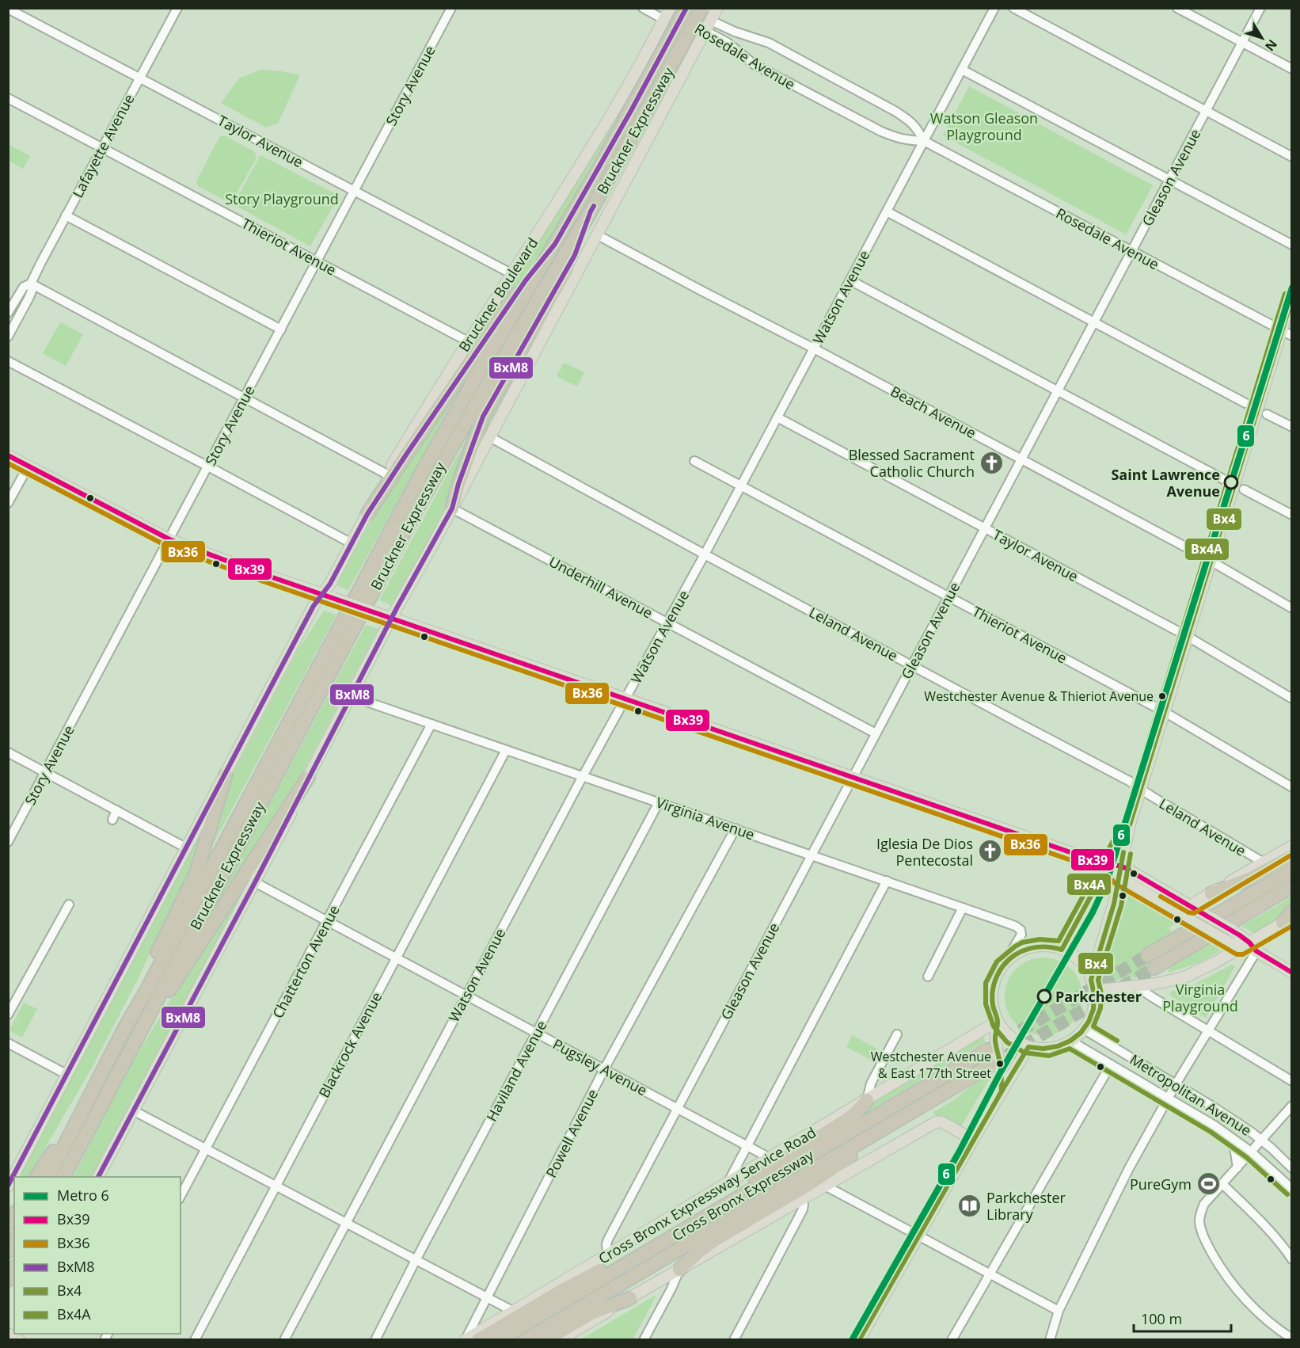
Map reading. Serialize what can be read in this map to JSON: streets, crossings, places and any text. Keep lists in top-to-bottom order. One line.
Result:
{"streets":{"highway":["Bruckner Expressway","Cross Bronx Expressway"],"main road":["Rosedale Avenue","Bruckner Boulevard","Cross Bronx Expressway Service Road"],"street":["Story Avenue","Taylor Avenue","Lafayette Avenue","Gleason Avenue","Thieriot Avenue","Watson Avenue","Beach Avenue","Underhill Avenue","Leland Avenue","Virginia Avenue","Chatterton Avenue","Blackrock Avenue","Pugsley Avenue","Haviland Avenue","Metropolitan Avenue","Powell Avenue"]},"crossings":[["Rosedale Avenue","Bruckner Expressway"],["Rosedale Avenue","Gleason Avenue"],["Rosedale Avenue","Watson Avenue"],["Story Avenue","Taylor Avenue"],["Story Avenue","Thieriot Avenue"],["Taylor Avenue","Lafayette Avenue"],["Taylor Avenue","Gleason Avenue"],["Taylor Avenue","Bruckner Boulevard"],["Taylor Avenue","Watson Avenue"],["Lafayette Avenue","Thieriot Avenue"],["Gleason Avenue","Thieriot Avenue"],["Gleason Avenue","Beach Avenue"],["Gleason Avenue","Underhill Avenue"],["Gleason Avenue","Leland Avenue"],["Gleason Avenue","Virginia Avenue"],["Gleason Avenue","Pugsley Avenue"],["Gleason Avenue","Cross Bronx Expressway Service Road"],["Thieriot Avenue","Bruckner Boulevard"],["Thieriot Avenue","Watson Avenue"],["Watson Avenue","Beach Avenue"],["Watson Avenue","Underhill Avenue"],["Watson Avenue","Leland Avenue"],["Watson Avenue","Virginia Avenue"],["Watson Avenue","Pugsley Avenue"],["Virginia Avenue","Chatterton Avenue"],["Virginia Avenue","Blackrock Avenue"],["Virginia Avenue","Haviland Avenue"],["Virginia Avenue","Metropolitan Avenue"],["Virginia Avenue","Powell Avenue"],["Virginia Avenue","Cross Bronx Expressway Service Road"],["Chatterton Avenue","Pugsley Avenue"],["Blackrock Avenue","Pugsley Avenue"],["Pugsley Avenue","Haviland Avenue"],["Pugsley Avenue","Powell Avenue"],["Pugsley Avenue","Cross Bronx Expressway Service Road"],["Metropolitan Avenue","Cross Bronx Expressway Service Road"],["Powell Avenue","Cross Bronx Expressway Service Road"]],"parks":["Watson Gleason Playground","Story Playground","Virginia Playground"],"places":{"church":["Blessed Sacrament Catholic Church","Iglesia De Dios Pentecostal"],"other":["Saint Lawrence Avenue","Westchester Avenue & Thieriot Avenue","Parkchester","Westchester Avenue & East 177th Street"],"sports":["PureGym"],"library":["Parkchester Library"]},"lines":["transit line BxM8","metro line 6","transit line Bx4A","transit line Bx4","transit line Bx39","transit line Bx36"],"legend":["Metro 6","Bx39","Bx36","BxM8","Bx4","Bx4A"],"scale_bar":"100 m","north":"bottom right"}
